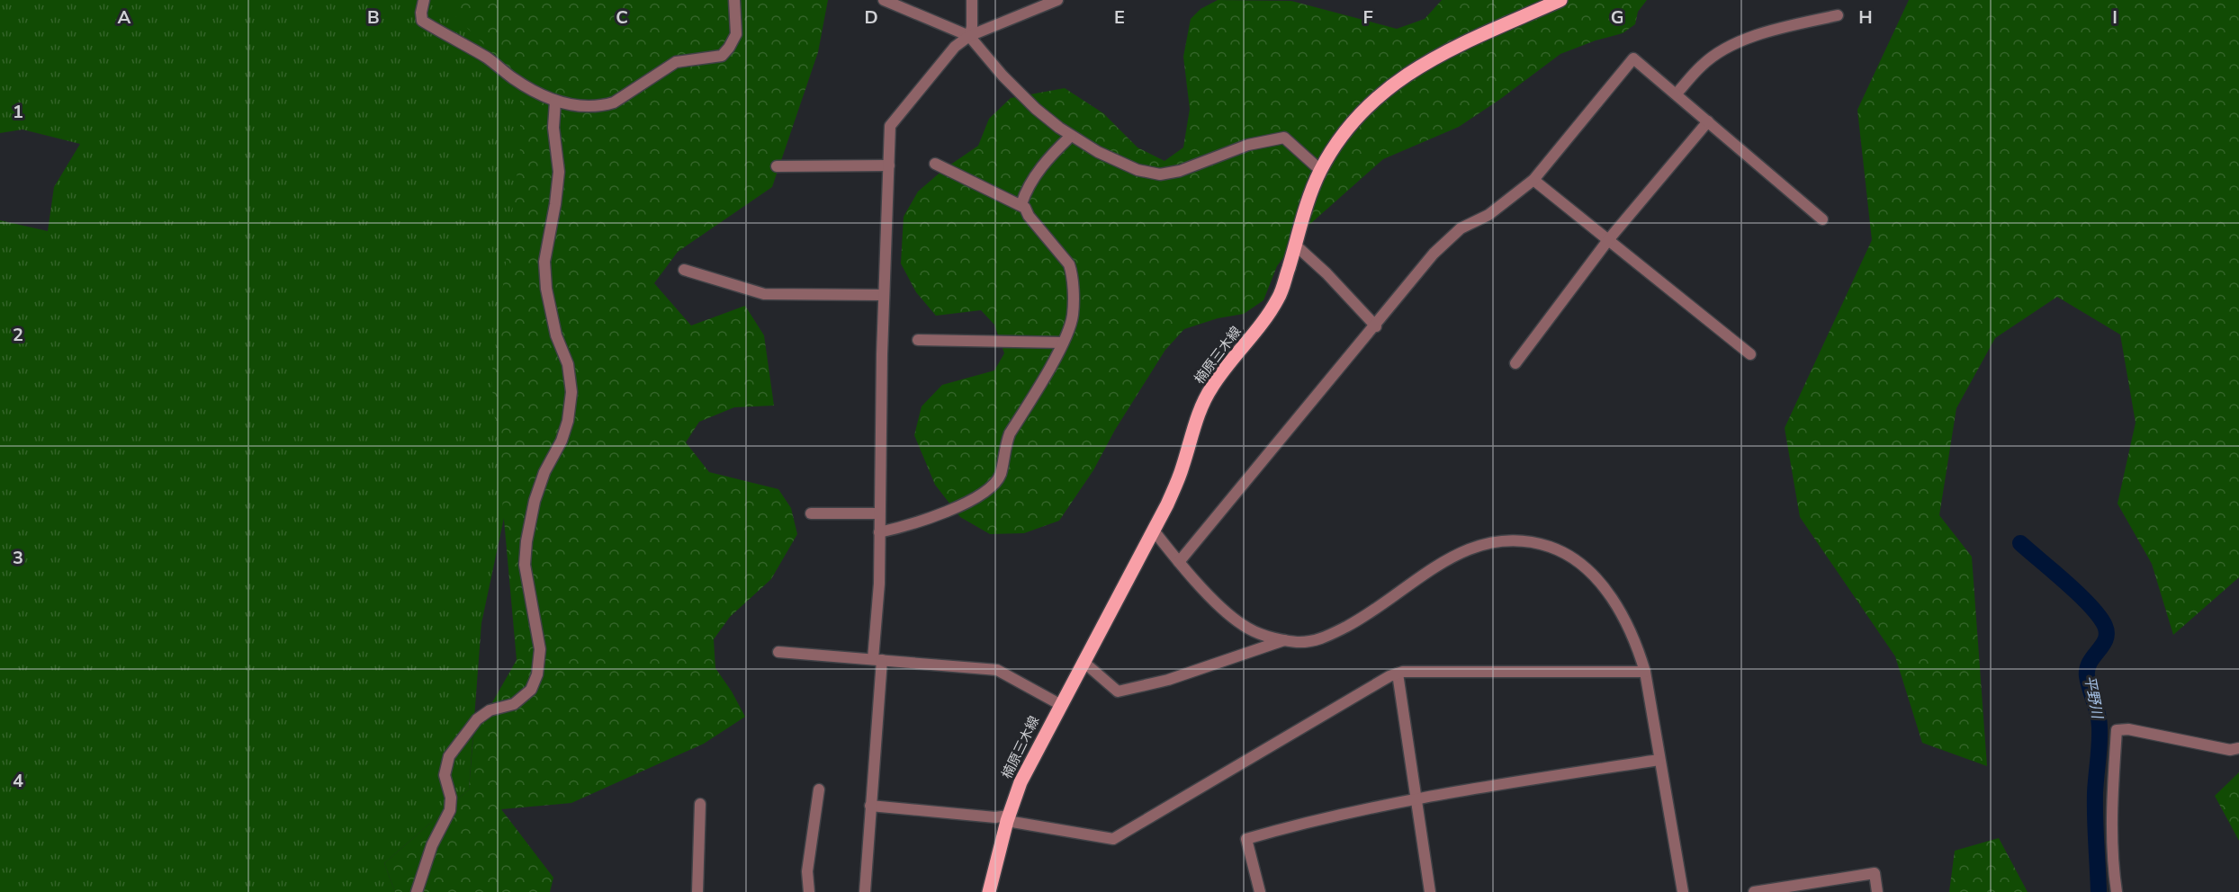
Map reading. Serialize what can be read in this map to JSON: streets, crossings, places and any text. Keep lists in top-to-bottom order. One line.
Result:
{"streets":{"main road":["楠原三木線"]},"water":["平野川"],"grid":{"columns":["A","B","C","D","E","F","G","H","I"],"rows":["1","2","3","4"]}}
